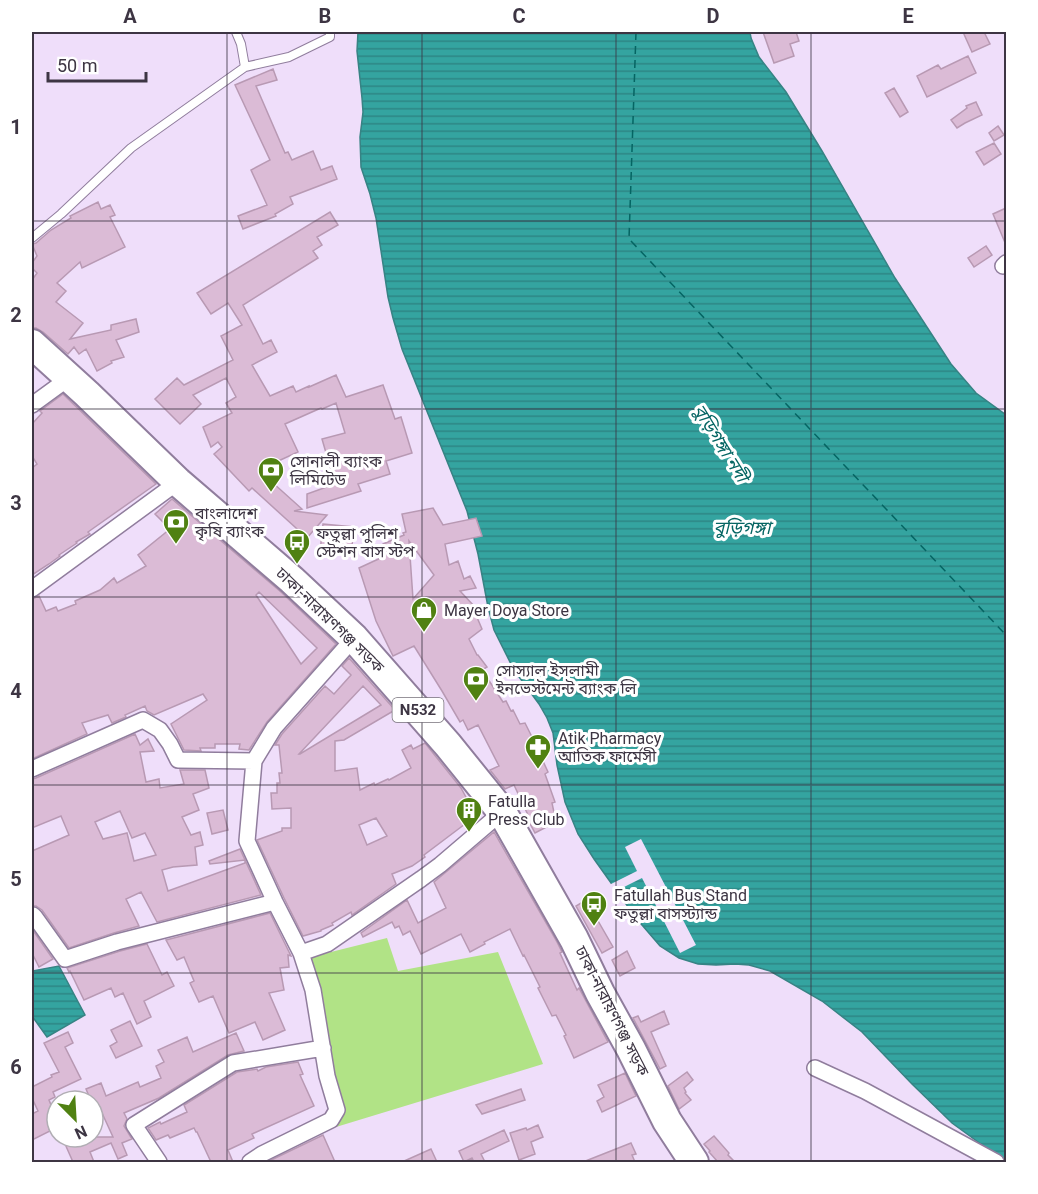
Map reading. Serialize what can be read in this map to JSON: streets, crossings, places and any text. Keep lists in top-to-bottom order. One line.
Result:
{"streets":{"highway":["ঢাকা-নারায়ণগঞ্জ সড়ক","N532"]},"water":["বুড়িগঙ্গা নদী","বুড়িগঙ্গা"],"places":{"bank":["সোনালী ব্যাংক লিমিটেড","বাংলাদেশ কৃষি ব্যাংক","সোস্যাল ইসলামী ইনভেস্টমেন্ট ব্যাংক লি"],"bus stop":["ফতুল্লা পুলিশ স্টেশন বাস স্টপ","Fatullah Bus Stand ফতুল্লা বাসস্ট্যান্ড"],"shop":["Mayer Doya Store"],"pharmacy":["Atik Pharmacy আতিক ফার্মেসী"],"building":["Fatulla Press Club"]},"scale_bar":"50 m","north":"bottom right","grid":{"columns":["A","B","C","D","E"],"rows":["1","2","3","4","5","6"]}}
